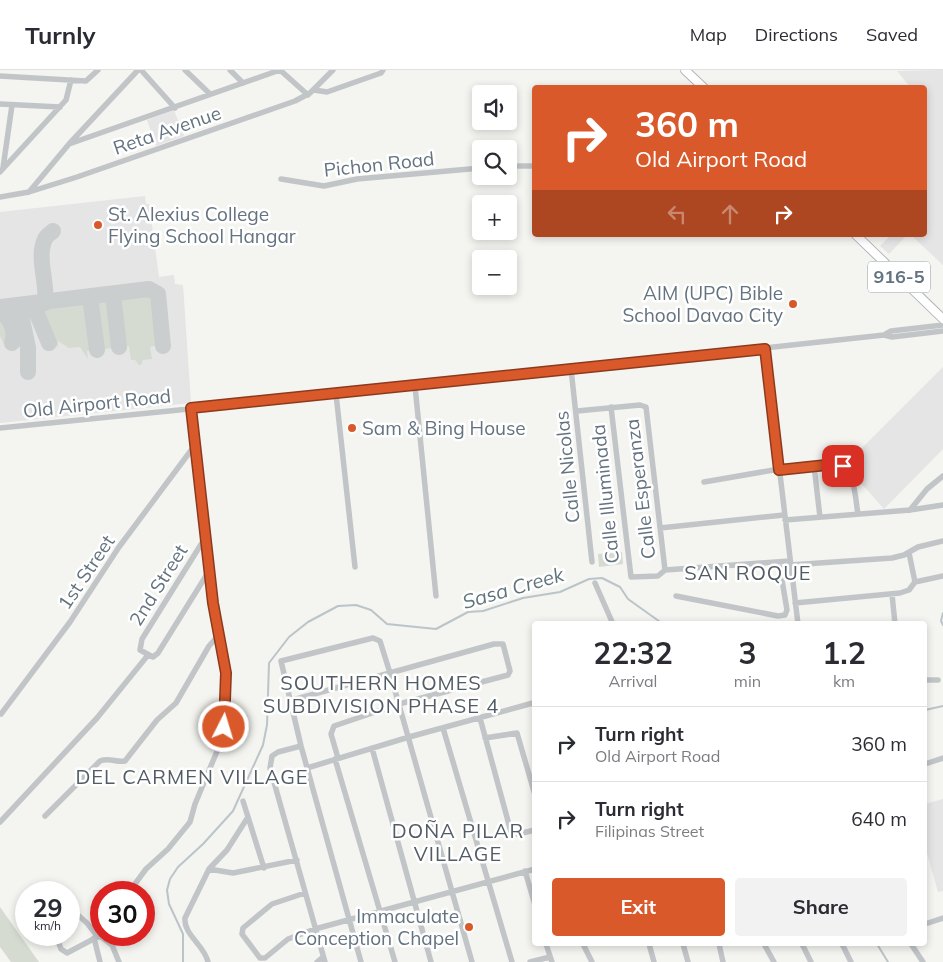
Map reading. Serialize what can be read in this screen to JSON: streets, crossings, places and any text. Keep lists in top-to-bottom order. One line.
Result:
{"streets":{"main road":["916-5"],"street":["Reta Avenue","Pichon Road","Old Airport Road","Calle Nicolas","Calle Esperanza","Calle Illuminada","1st Street","2nd Street"]},"crossings":[["Old Airport Road","Calle Nicolas"],["Calle Esperanza","Calle Illuminada"]],"districts":["SAN ROQUE","SOUTHERN HOMES SUBDIVISION PHASE 4","DEL CARMEN VILLAGE","DOÑA PILAR VILLAGE"],"water":["Sasa Creek"],"places":["St. Alexius College Flying School Hangar","AIM (UPC) Bible School Davao City","Sam & Bing House","Immaculate Conception Chapel"],"page":{"header":"Turnly","nav":["Map","Directions","Saved"],"map_buttons":["+","−"],"turn":["360 m","Old Airport Road"],"eta":["22:32","Arrival","3","min","1.2","km"],"list":[{"name":"Turn right","note":"Old Airport Road","value":"360 m"},{"name":"Turn right","note":"Filipinas Street","value":"640 m"}],"buttons":["Exit","Share"],"speed":"29 km/h","limit":"30"}}
